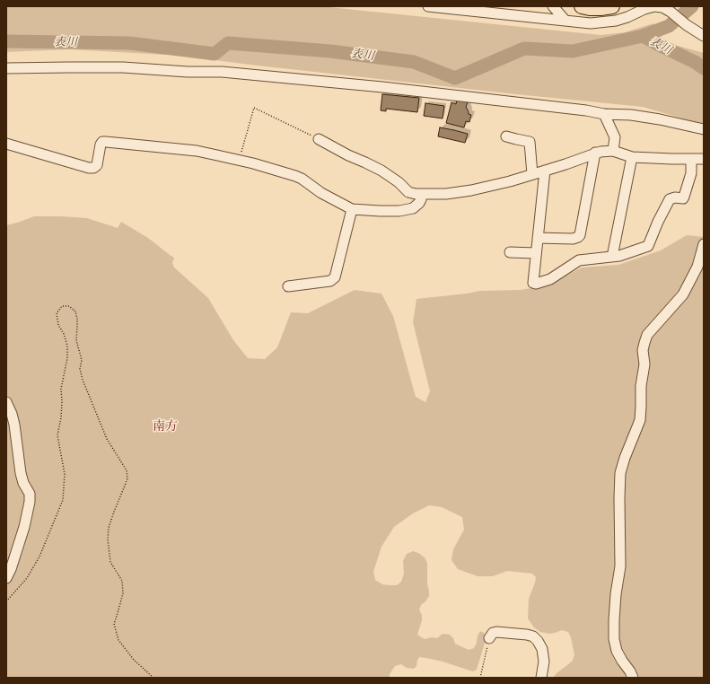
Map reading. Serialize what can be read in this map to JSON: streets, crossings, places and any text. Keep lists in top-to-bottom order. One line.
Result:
{"districts":["南方"],"water":["表川"]}
